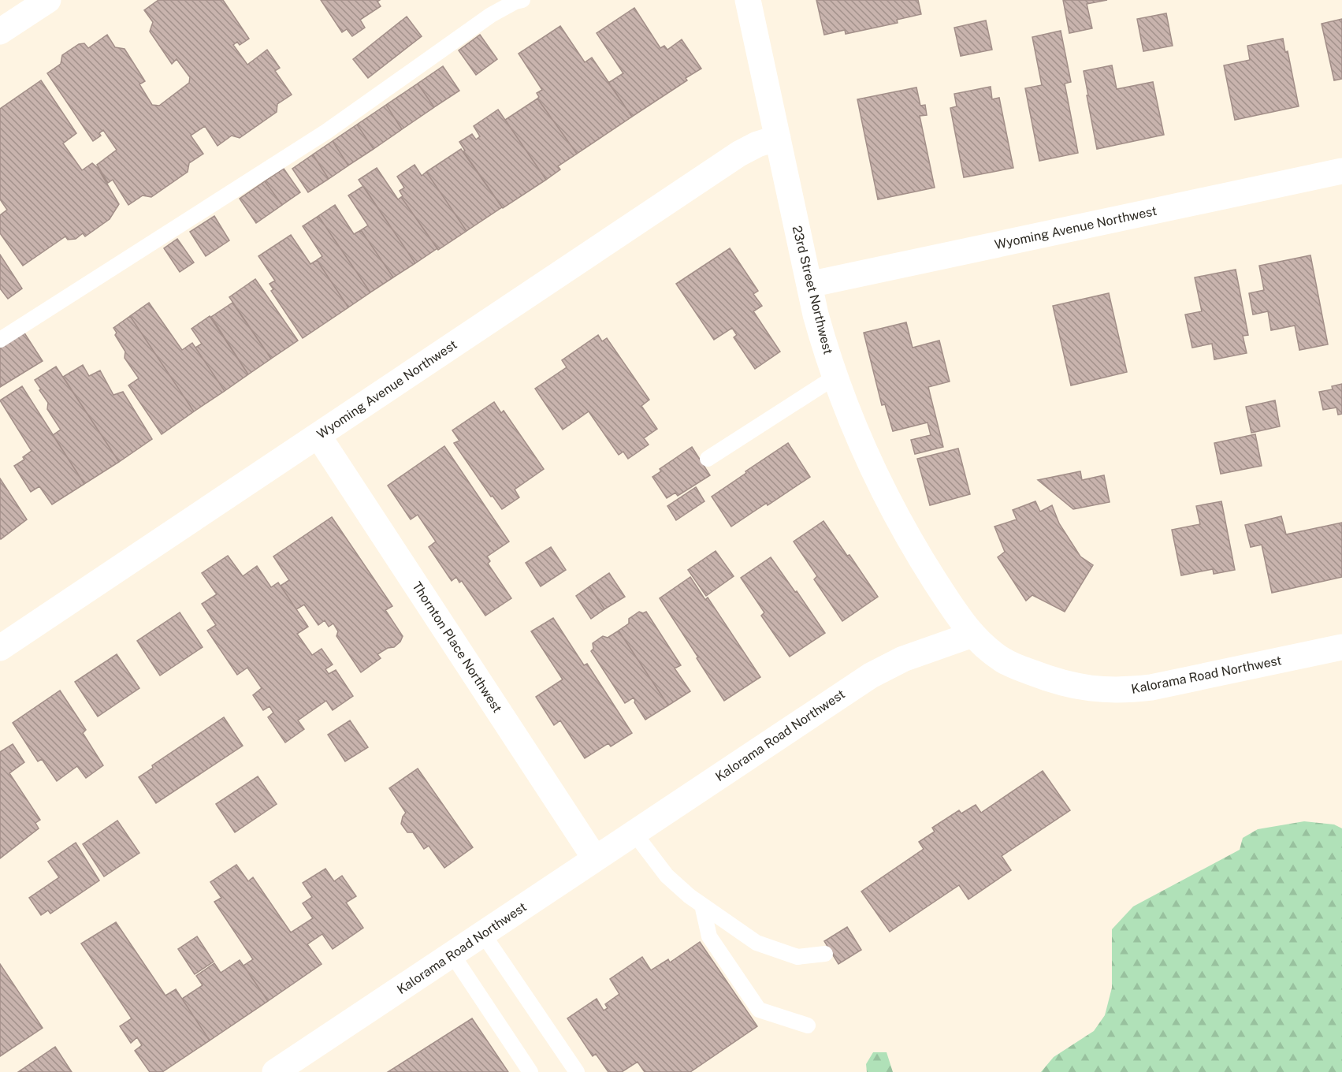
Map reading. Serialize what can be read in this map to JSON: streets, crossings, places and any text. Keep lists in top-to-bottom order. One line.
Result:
{"streets":{"street":["Wyoming Avenue Northwest","23rd Street Northwest","Thornton Place Northwest","Kalorama Road Northwest"]},"crossings":[["Wyoming Avenue Northwest","23rd Street Northwest"],["Wyoming Avenue Northwest","Thornton Place Northwest"],["23rd Street Northwest","Kalorama Road Northwest"],["Thornton Place Northwest","Kalorama Road Northwest"]]}
